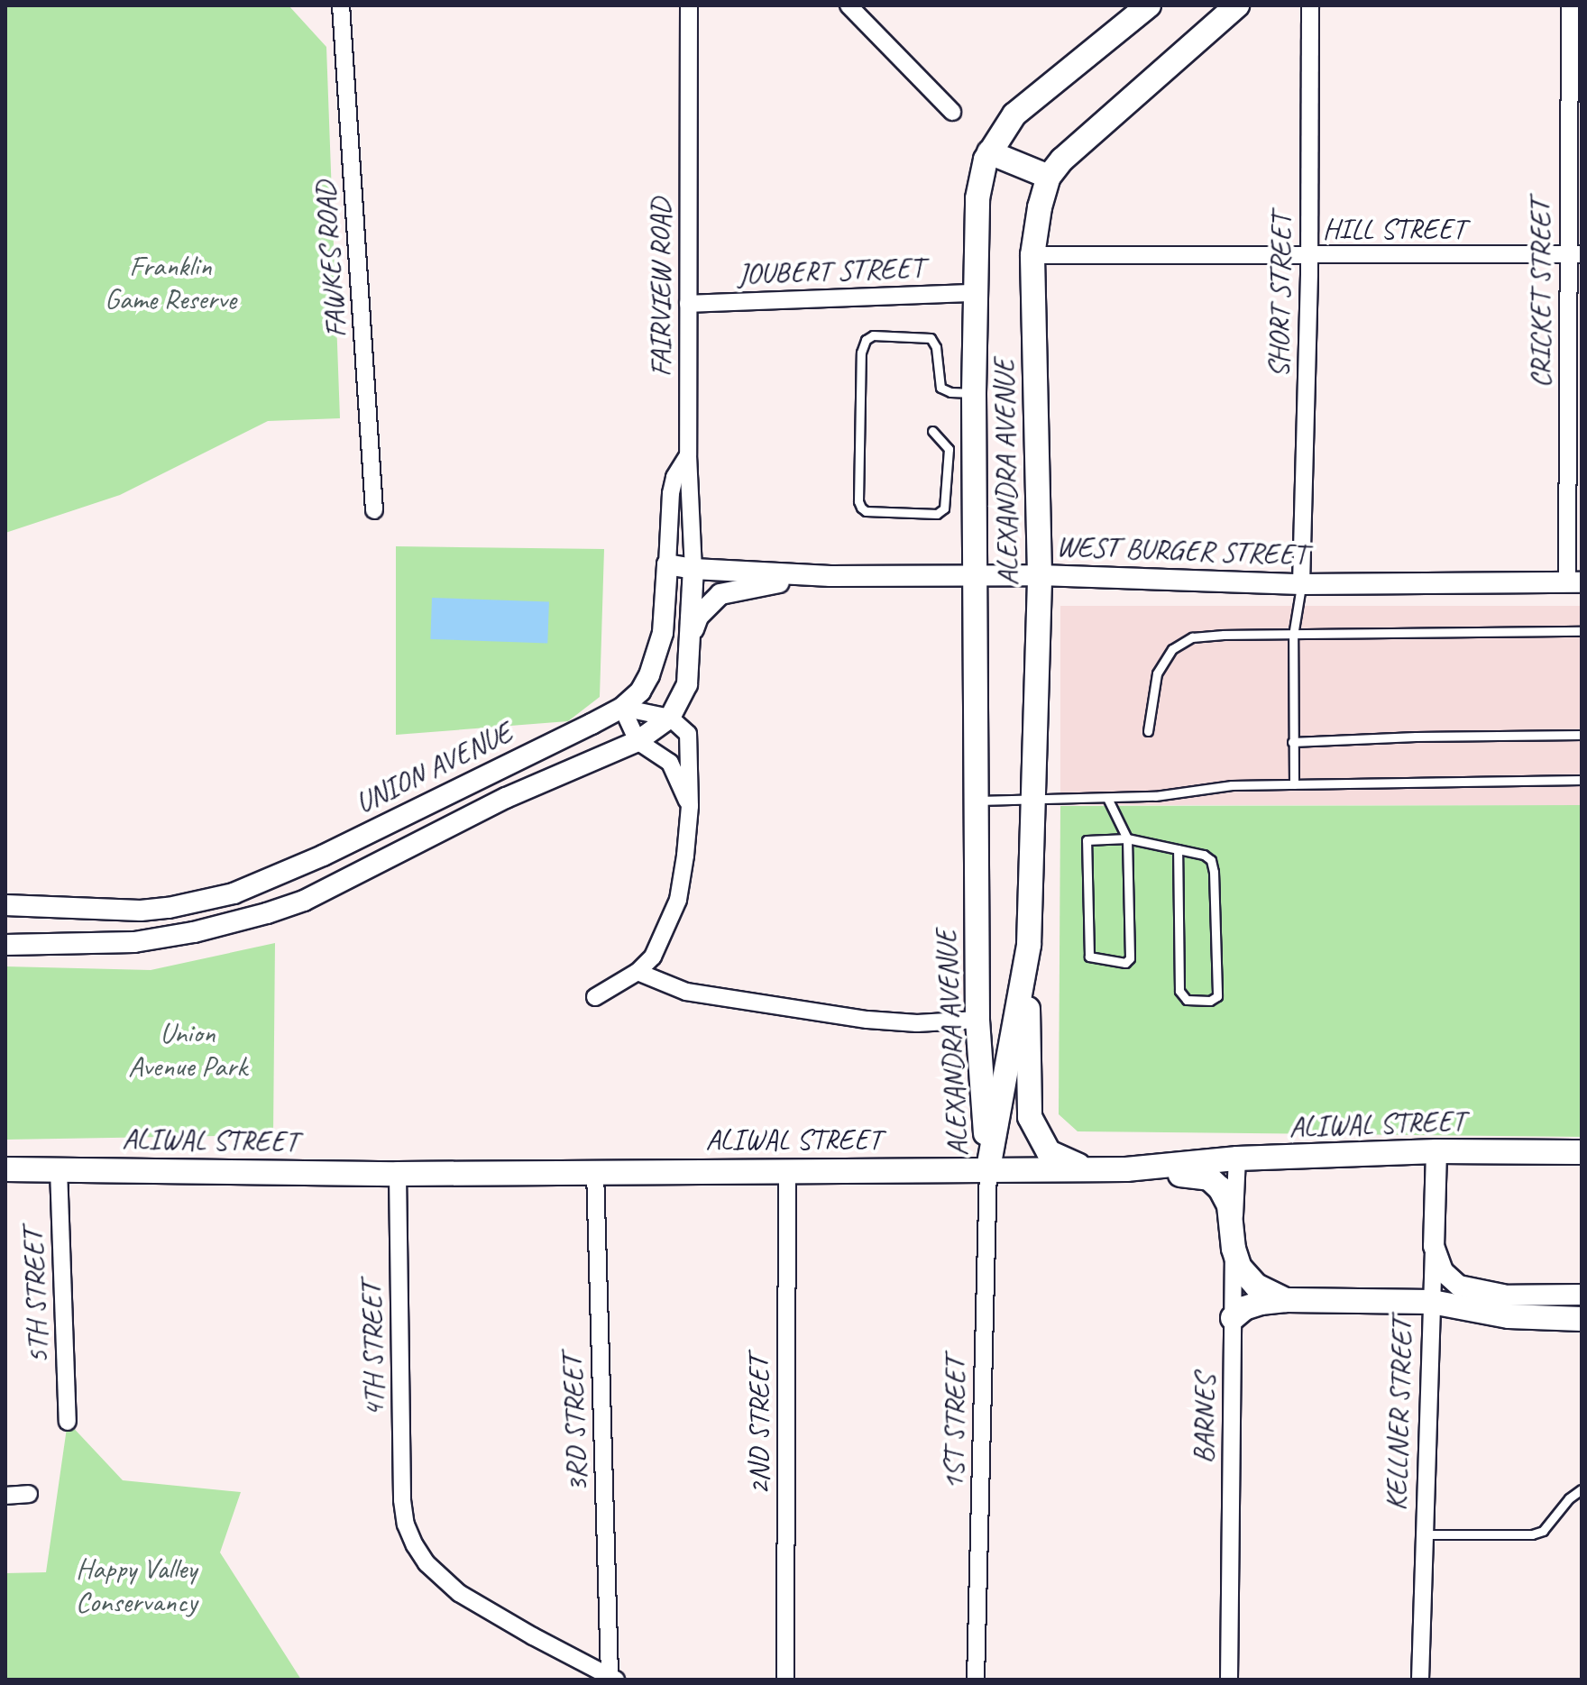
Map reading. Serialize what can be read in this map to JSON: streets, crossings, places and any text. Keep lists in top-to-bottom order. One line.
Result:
{"streets":{"main road":["ALEXANDRA AVENUE","ALIWAL STREET"],"street":["HILL STREET","FAWKES ROAD","JOUBERT STREET","FAIRVIEW ROAD","CRICKET STREET","SHORT STREET","WEST BURGER STREET","UNION AVENUE","5TH STREET","4TH STREET","KELLNER STREET","BARNES","3RD STREET","1ST STREET","2ND STREET"]},"crossings":[["HILL STREET","CRICKET STREET"],["HILL STREET","SHORT STREET"],["HILL STREET","ALEXANDRA AVENUE"],["JOUBERT STREET","FAIRVIEW ROAD"],["JOUBERT STREET","ALEXANDRA AVENUE"],["FAIRVIEW ROAD","WEST BURGER STREET"],["FAIRVIEW ROAD","UNION AVENUE"],["CRICKET STREET","WEST BURGER STREET"],["SHORT STREET","WEST BURGER STREET"],["ALEXANDRA AVENUE","WEST BURGER STREET"],["ALEXANDRA AVENUE","ALIWAL STREET"],["ALEXANDRA AVENUE","1ST STREET"],["WEST BURGER STREET","UNION AVENUE"],["ALIWAL STREET","5TH STREET"],["ALIWAL STREET","4TH STREET"],["ALIWAL STREET","KELLNER STREET"],["ALIWAL STREET","BARNES"],["ALIWAL STREET","3RD STREET"],["ALIWAL STREET","1ST STREET"],["ALIWAL STREET","2ND STREET"],["4TH STREET","3RD STREET"]],"parks":["Franklin Game Reserve","Union Avenue Park","Happy Valley Conservancy"]}
